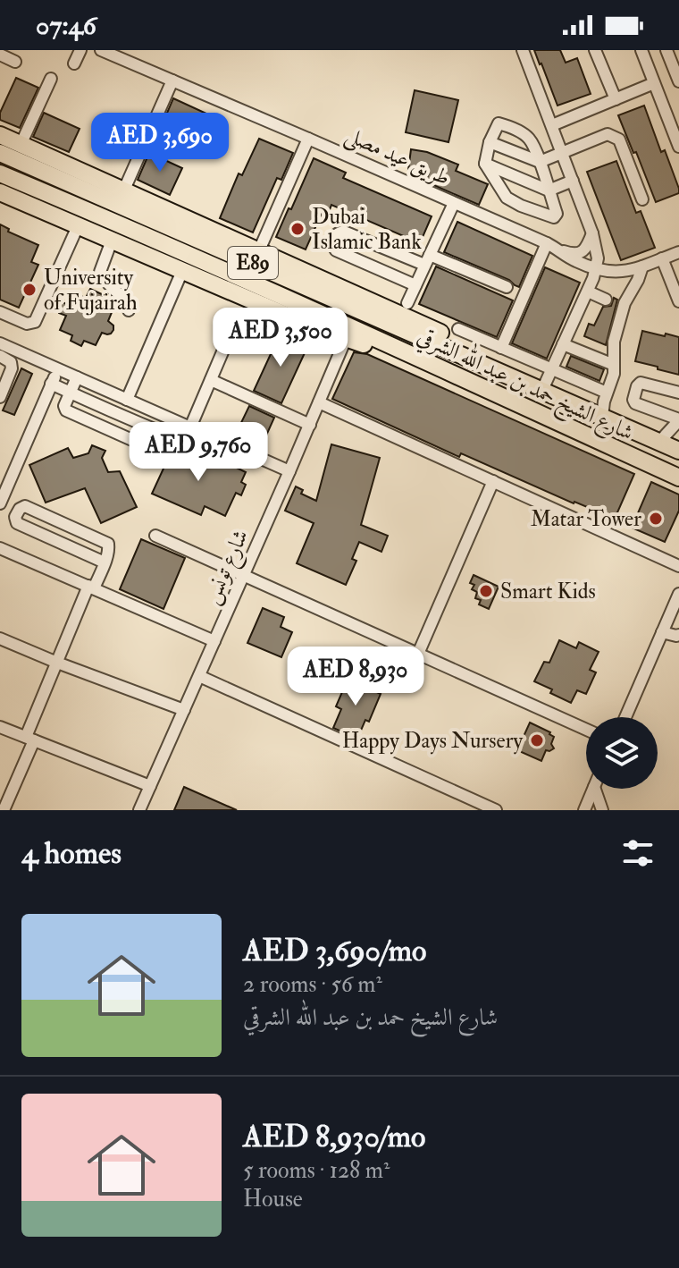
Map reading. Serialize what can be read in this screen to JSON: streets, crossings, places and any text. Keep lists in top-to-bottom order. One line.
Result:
{"streets":{"highway":["E89","شارع الشيخ حمد بن عبد الله الشرقي"],"street":["طريق عيد مصلى","شارع تونس"]},"places":["Dubai Islamic Bank","University of Fujairah","Matar Tower","Smart Kids","Happy Days Nursery"],"page":{"status":"07:46","price":["AED 3,690","AED 3,500","AED 9,760","AED 8,930"],"heading":"4 homes","list":[{"name":"AED 3,690/mo","note":"2 rooms · 56 m² · شارع الشيخ حمد بن عبد الله الشرقي"},{"name":"AED 8,930/mo","note":"5 rooms · 128 m² · House"}]}}
